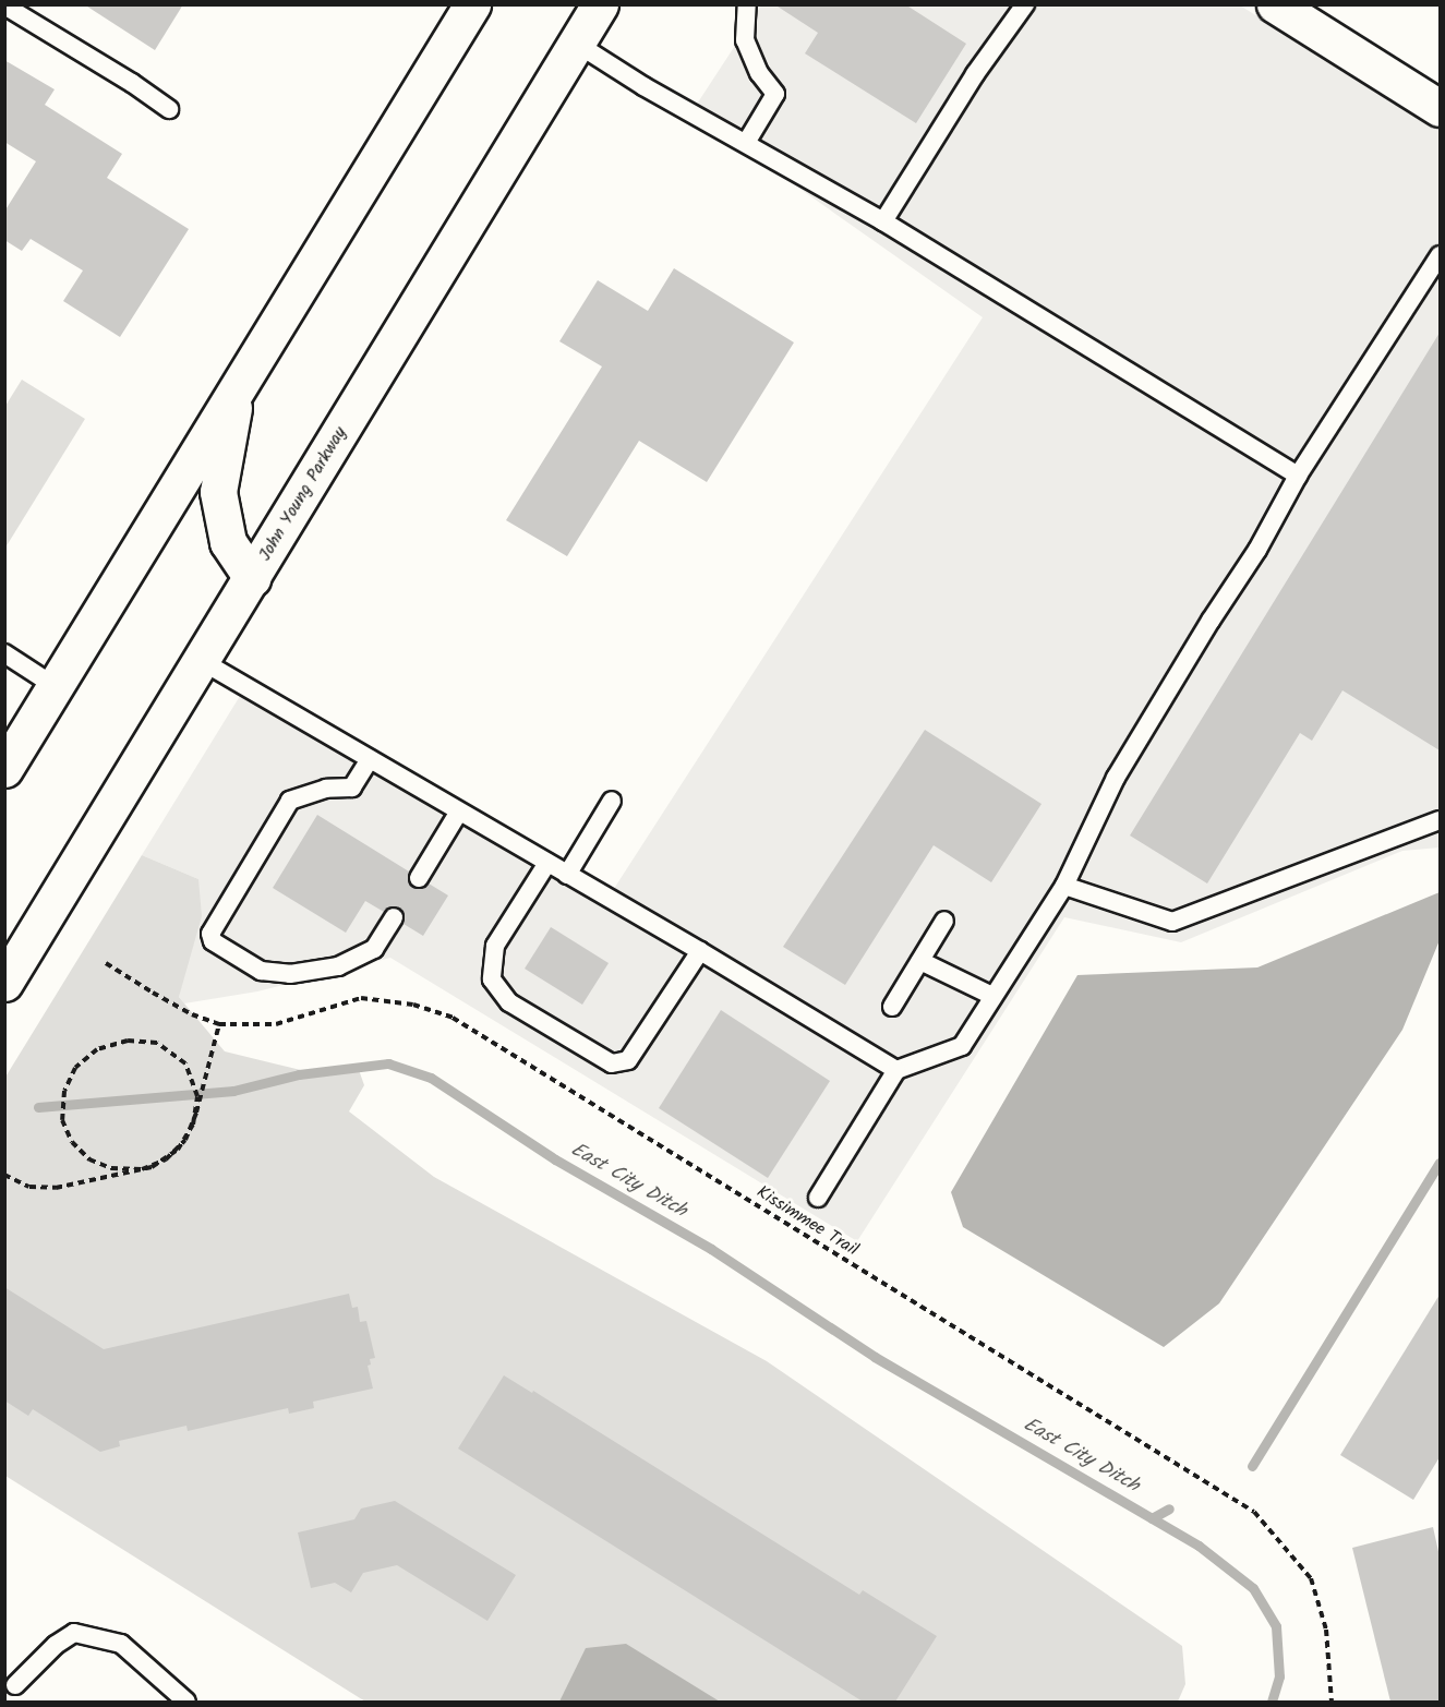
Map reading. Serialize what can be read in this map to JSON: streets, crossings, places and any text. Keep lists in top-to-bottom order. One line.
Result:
{"streets":{"main road":["John Young Parkway"],"path":["Kissimmee Trail"]},"water":["East City Ditch"]}
